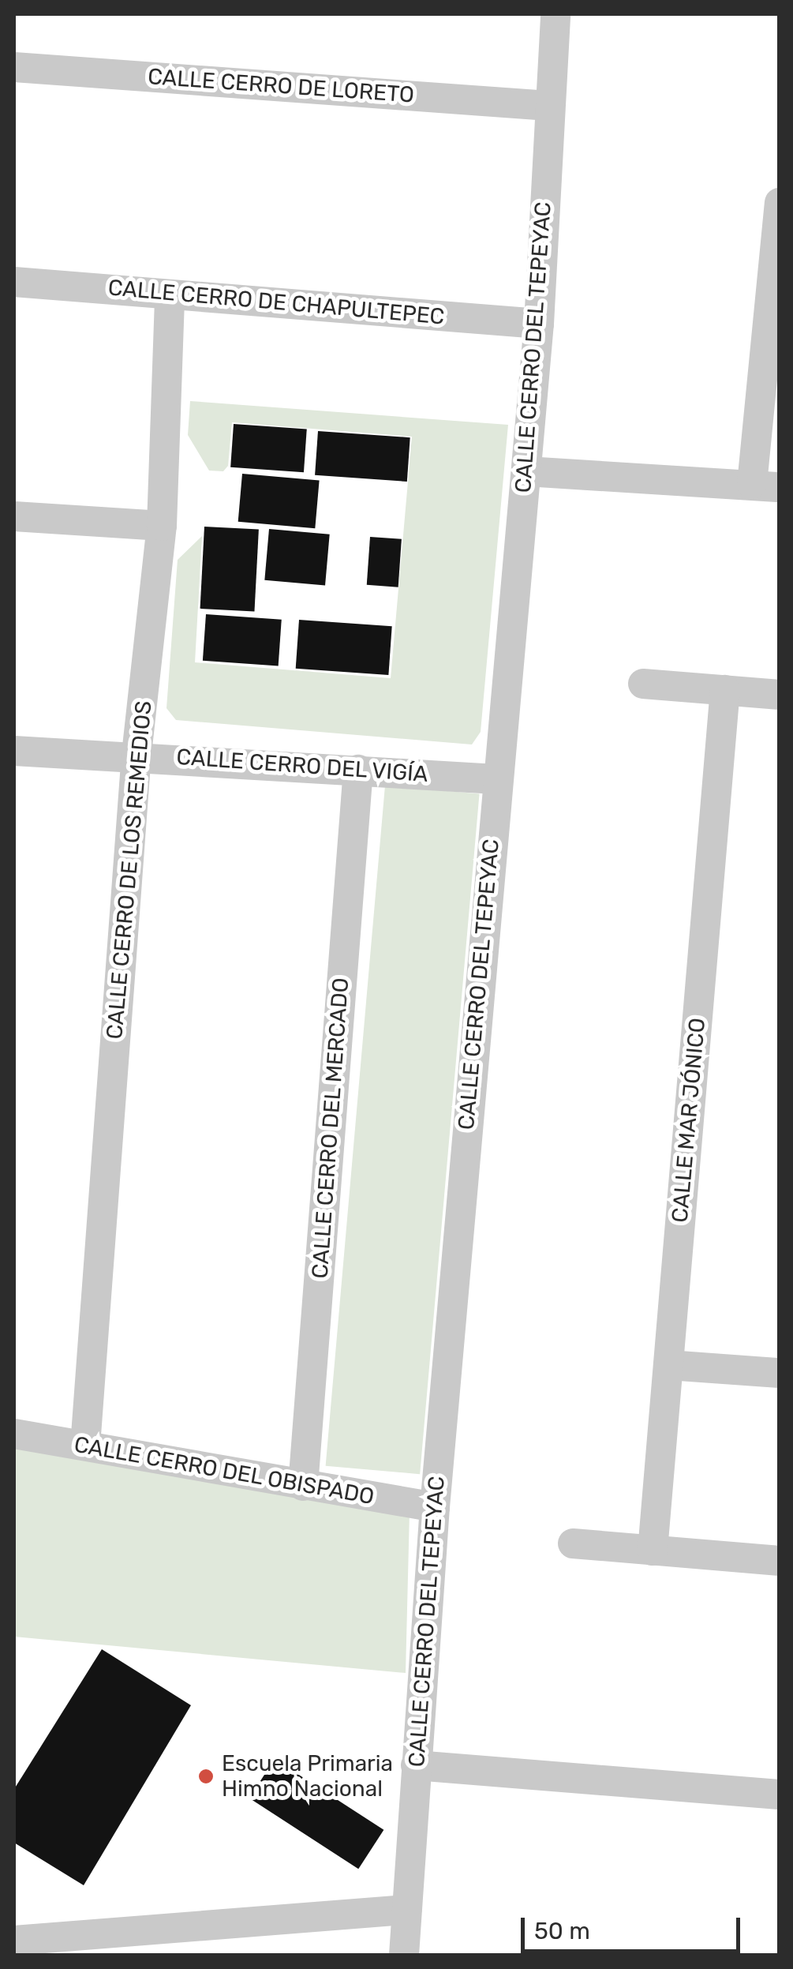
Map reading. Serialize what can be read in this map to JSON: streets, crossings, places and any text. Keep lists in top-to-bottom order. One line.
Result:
{"streets":{"street":["CALLE CERRO DE LORETO","CALLE CERRO DE CHAPULTEPEC","CALLE CERRO DEL TEPEYAC","CALLE CERRO DEL VIGÍA","CALLE CERRO DE LOS REMEDIOS","CALLE MAR JÓNICO","CALLE CERRO DEL MERCADO","CALLE CERRO DEL OBISPADO"]},"crossings":[["CALLE CERRO DE LORETO","CALLE CERRO DEL TEPEYAC"],["CALLE CERRO DE CHAPULTEPEC","CALLE CERRO DEL TEPEYAC"],["CALLE CERRO DE CHAPULTEPEC","CALLE CERRO DE LOS REMEDIOS"],["CALLE CERRO DEL TEPEYAC","CALLE CERRO DEL VIGÍA"],["CALLE CERRO DEL TEPEYAC","CALLE CERRO DEL OBISPADO"],["CALLE CERRO DEL VIGÍA","CALLE CERRO DE LOS REMEDIOS"],["CALLE CERRO DEL VIGÍA","CALLE CERRO DEL MERCADO"],["CALLE CERRO DE LOS REMEDIOS","CALLE CERRO DEL OBISPADO"],["CALLE CERRO DEL MERCADO","CALLE CERRO DEL OBISPADO"]],"places":["Escuela Primaria Himno Nacional"],"scale_bar":"50 m"}
